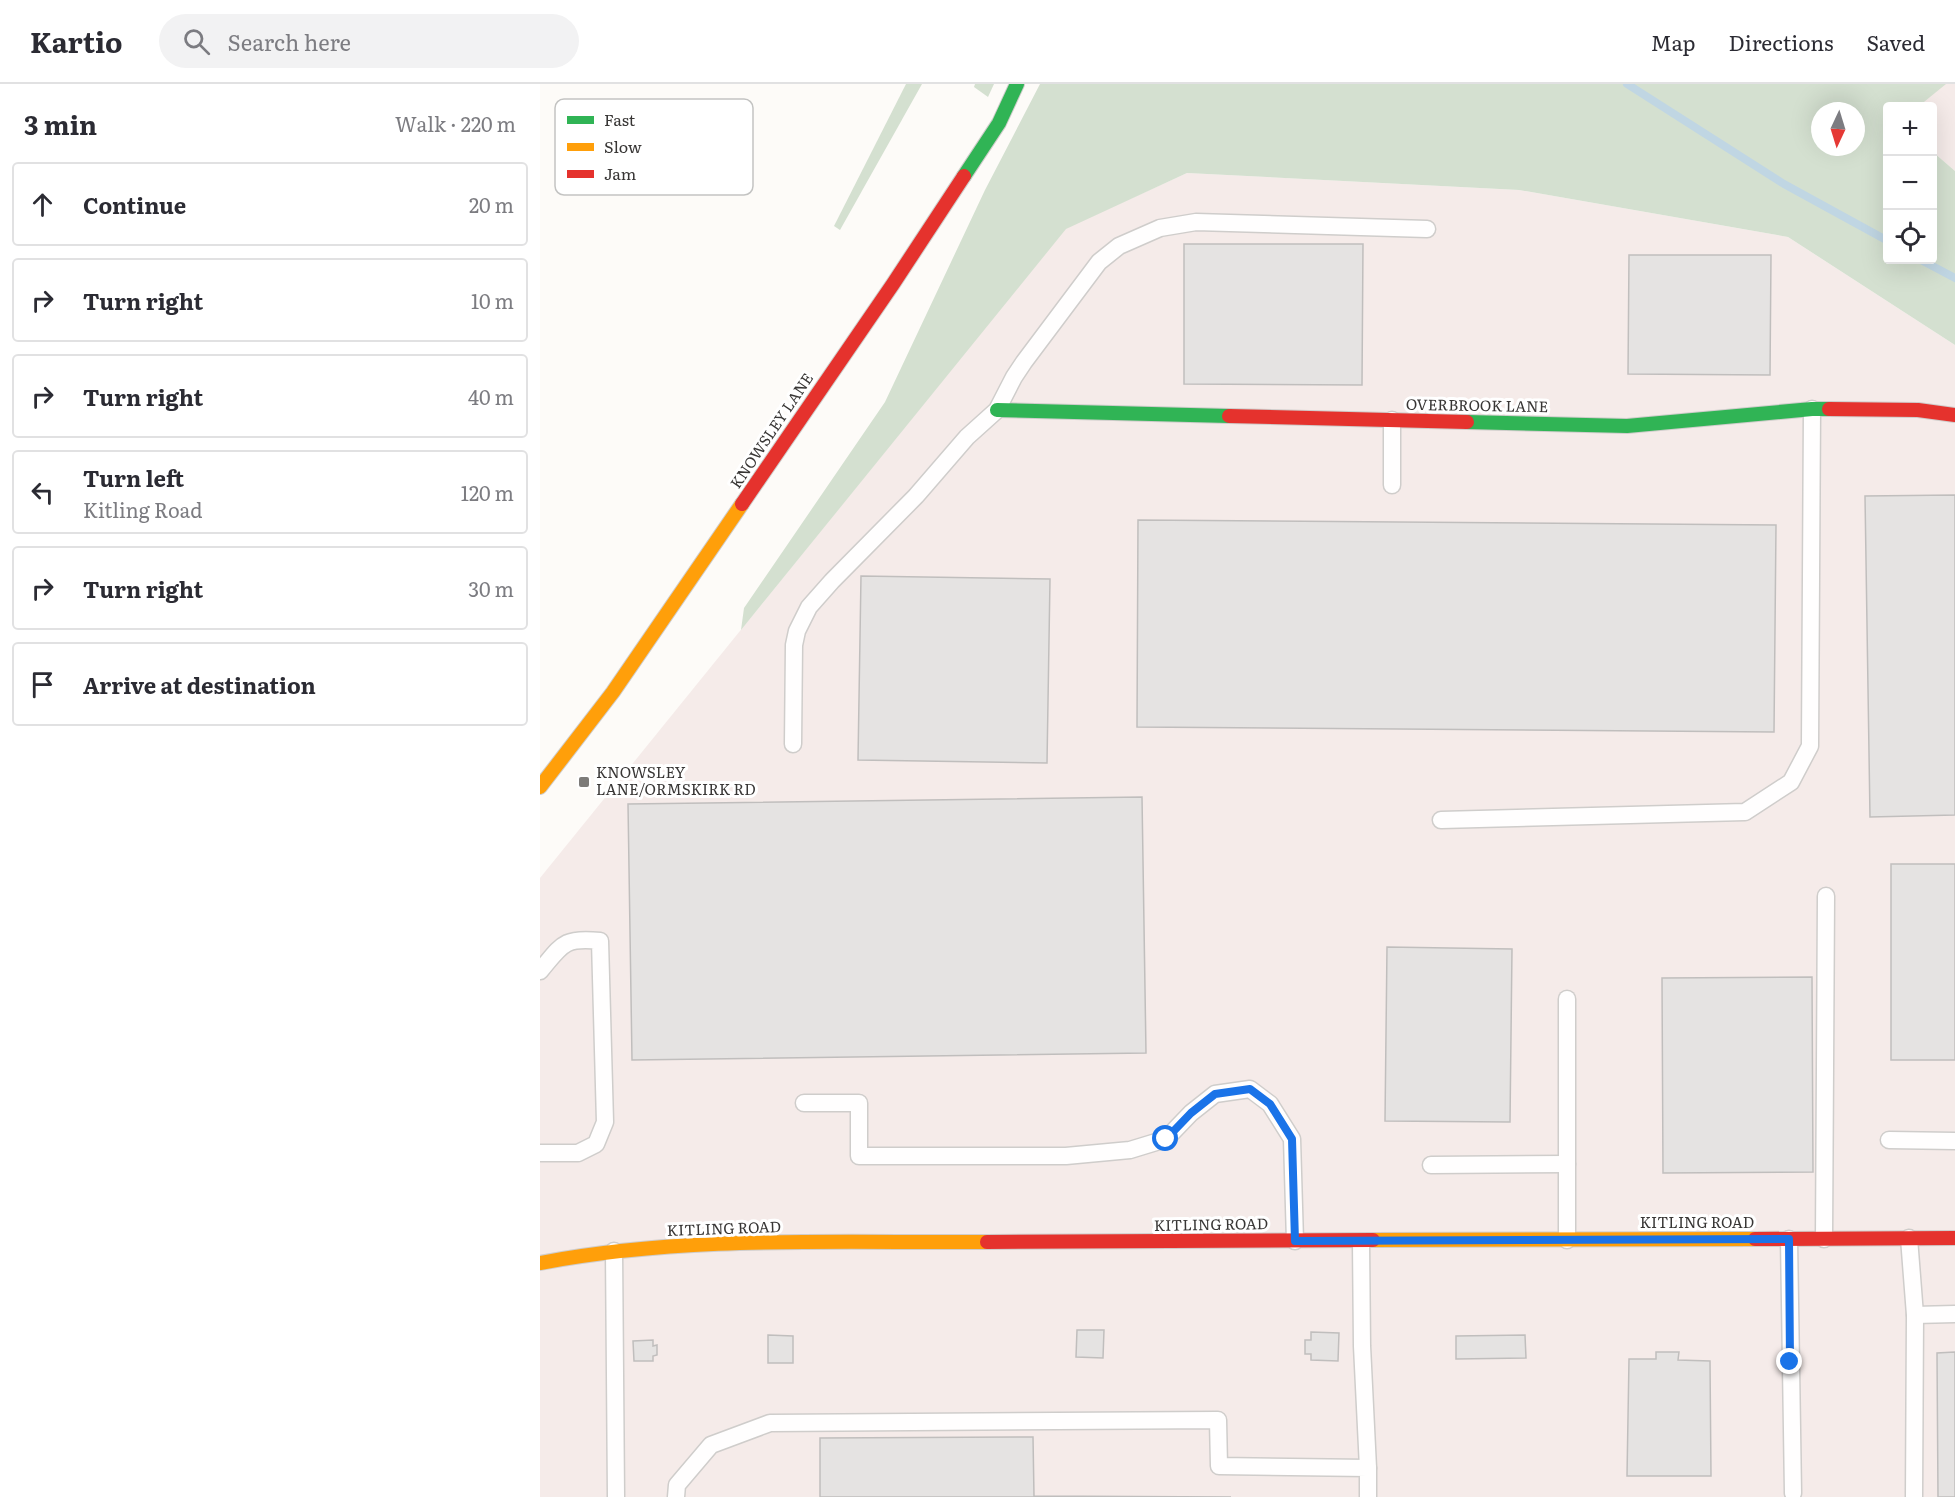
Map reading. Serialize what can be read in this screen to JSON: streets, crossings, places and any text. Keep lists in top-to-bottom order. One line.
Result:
{"streets":{"street":["OVERBROOK LANE","KNOWSLEY LANE","KITLING ROAD"]},"places":{"transit":["KNOWSLEY LANE/ORMSKIRK RD"]},"legend":["Fast","Slow","Jam"],"north":"bottom","page":{"header":"Kartio","search":"Search here","nav":["Map","Directions","Saved"],"heading":["3 min","Walk · 220 m"],"map_buttons":["+","−"],"list":[["Continue","20 m"],["Turn right","10 m"],["Turn right","40 m"],["Turn left","Kitling Road","120 m"],["Turn right","30 m"],"Arrive at destination"]}}
